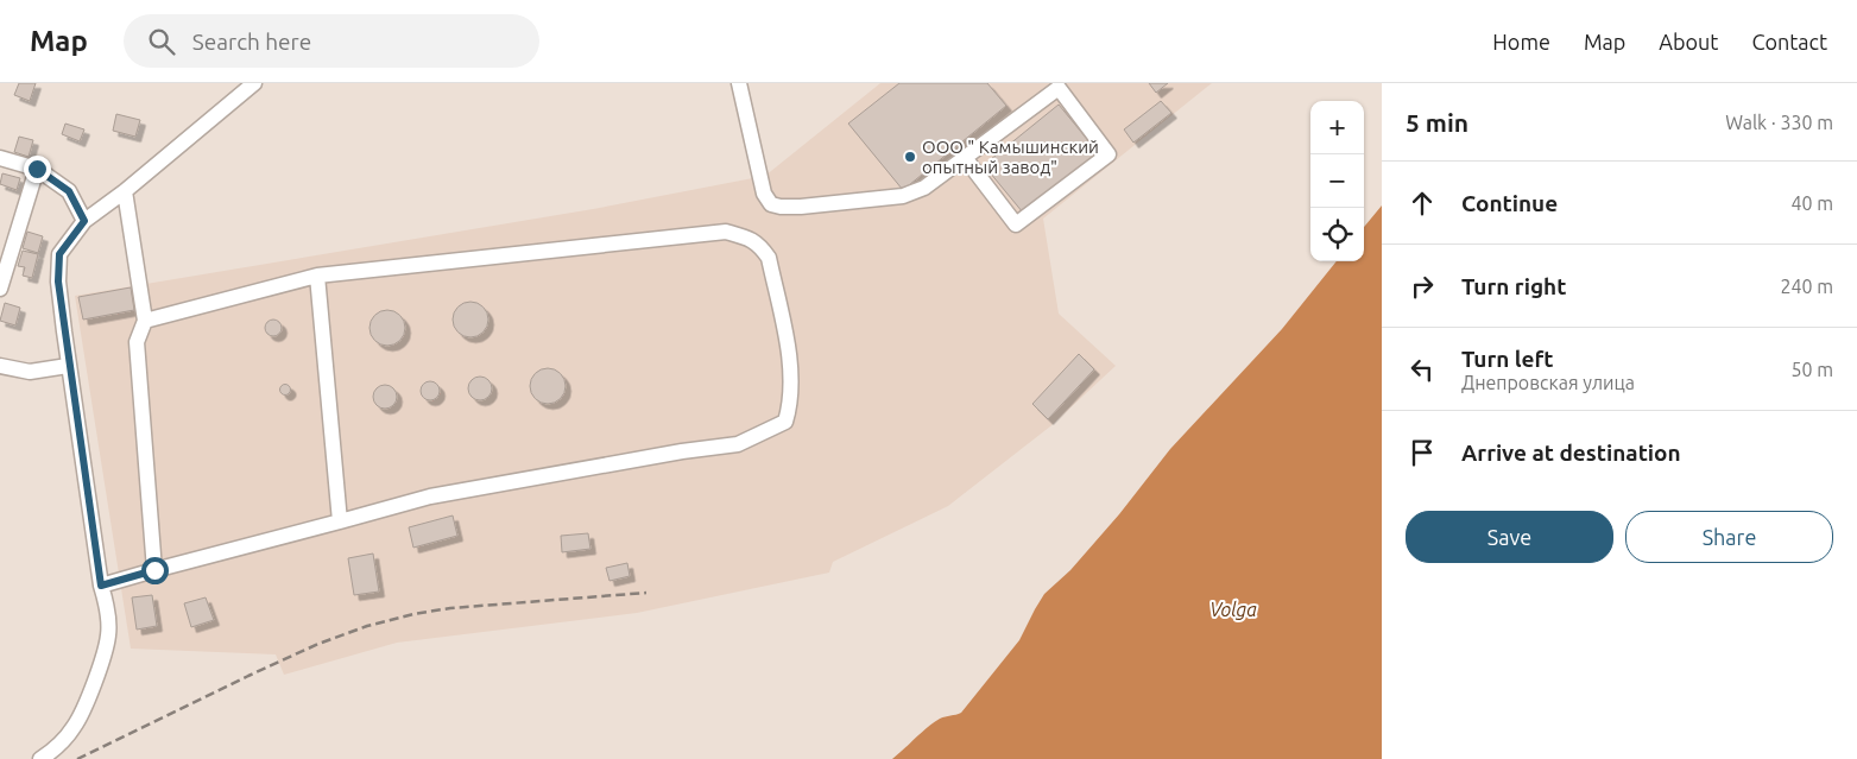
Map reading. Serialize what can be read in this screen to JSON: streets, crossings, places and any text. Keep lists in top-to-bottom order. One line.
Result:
{"water":["Volga"],"places":["ООО \" Камышинский опытный завод\""],"page":{"header":"Map","search":"Search here","nav":["Home","Map","About","Contact"],"heading":["5 min","Walk · 330 m"],"map_buttons":["+","−"],"list":[["Continue","40 m"],["Turn right","240 m"],["Turn left","Днепровская улица","50 m"],"Arrive at destination"],"buttons":["Save","Share"]}}
